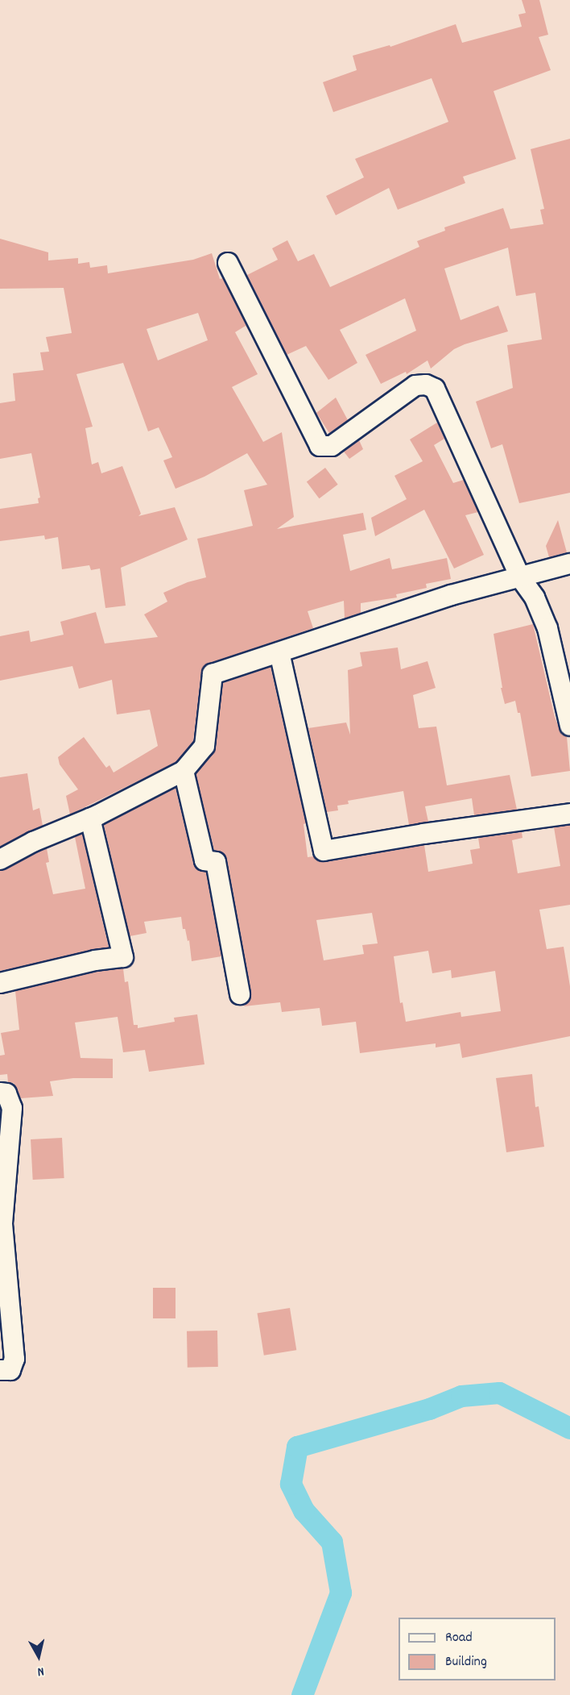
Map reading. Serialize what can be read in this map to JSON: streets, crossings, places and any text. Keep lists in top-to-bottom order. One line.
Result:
{"legend":["Road","Building"],"north":"bottom"}
